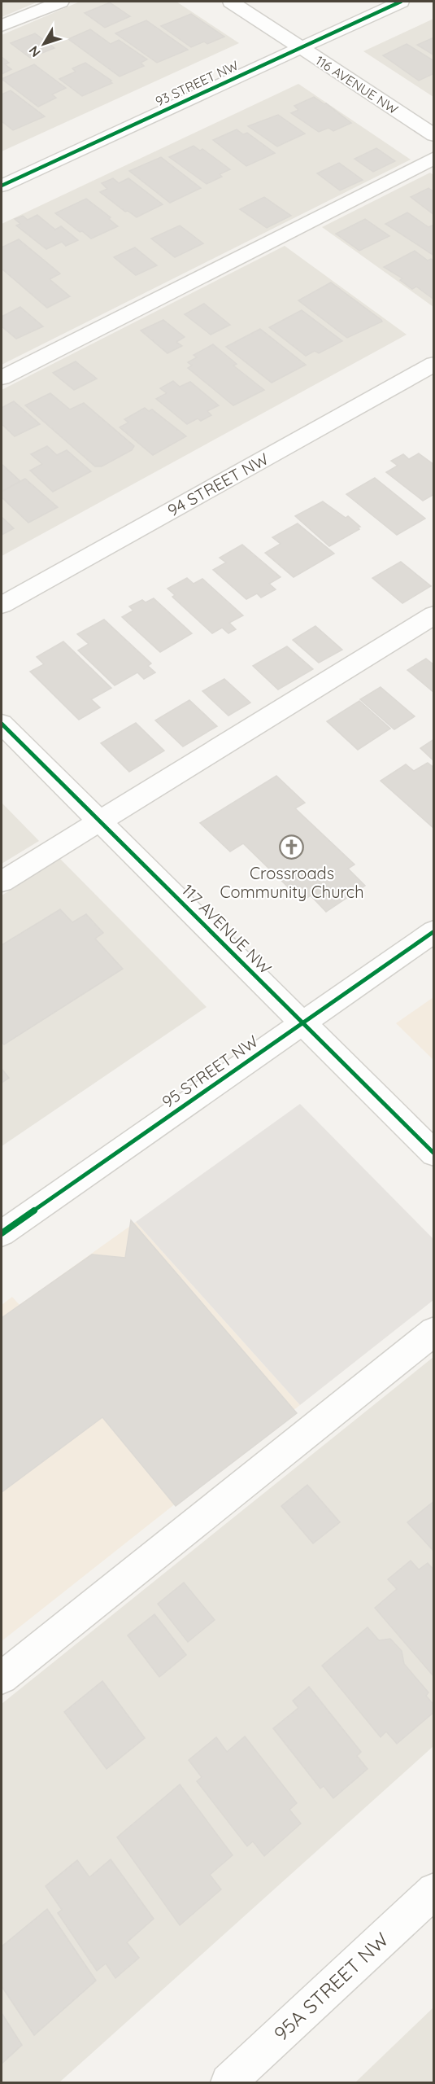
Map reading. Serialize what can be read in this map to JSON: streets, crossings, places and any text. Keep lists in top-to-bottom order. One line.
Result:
{"streets":{"street":["93 STREET NW","116 AVENUE NW","94 STREET NW","117 AVENUE NW","95 STREET NW","95A STREET NW"]},"crossings":[["93 STREET NW","116 AVENUE NW"],["117 AVENUE NW","95 STREET NW"]],"places":{"church":["Crossroads Community Church"]},"north":"bottom left"}
